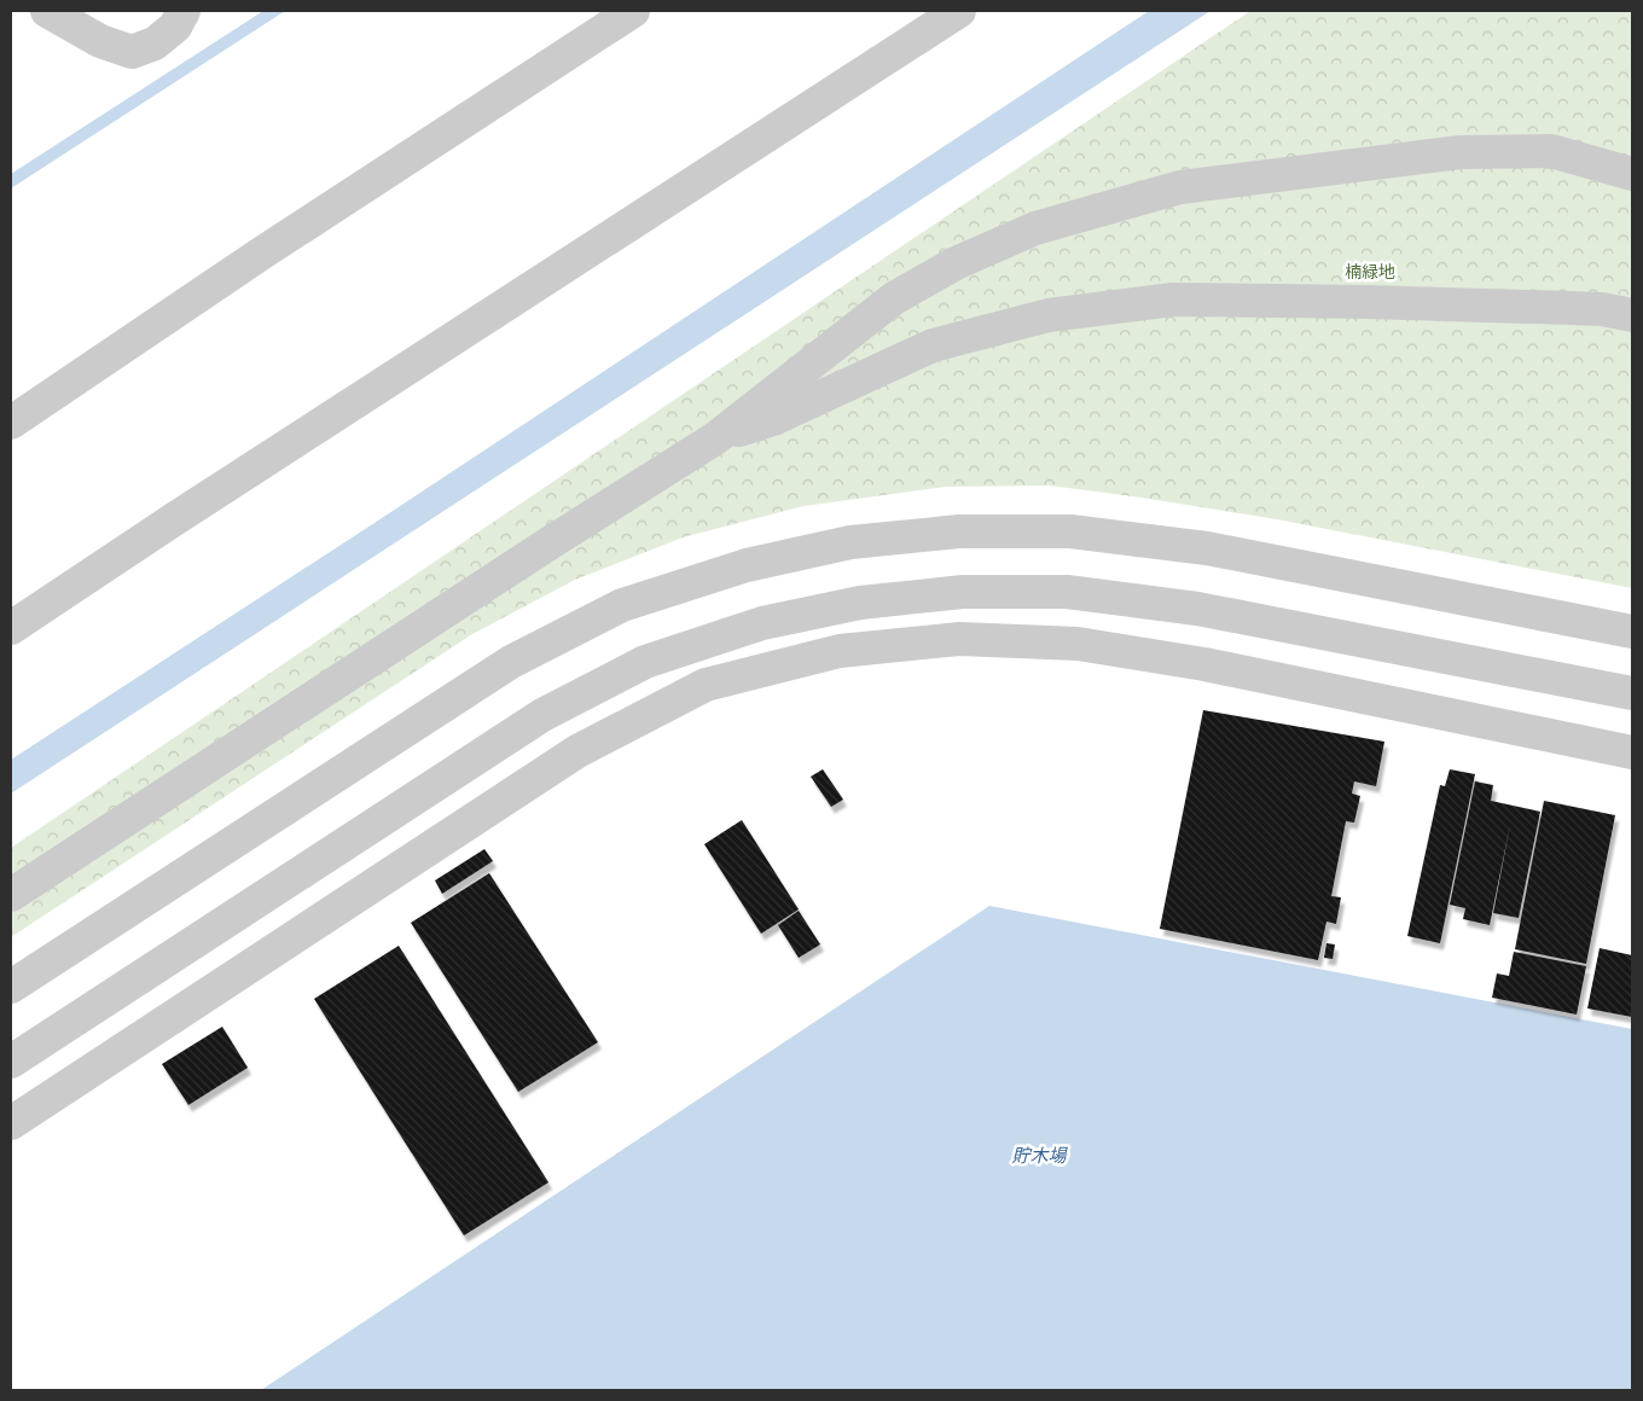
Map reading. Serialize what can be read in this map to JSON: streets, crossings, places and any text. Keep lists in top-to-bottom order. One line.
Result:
{"water":["貯木場"],"parks":["楠緑地"]}
